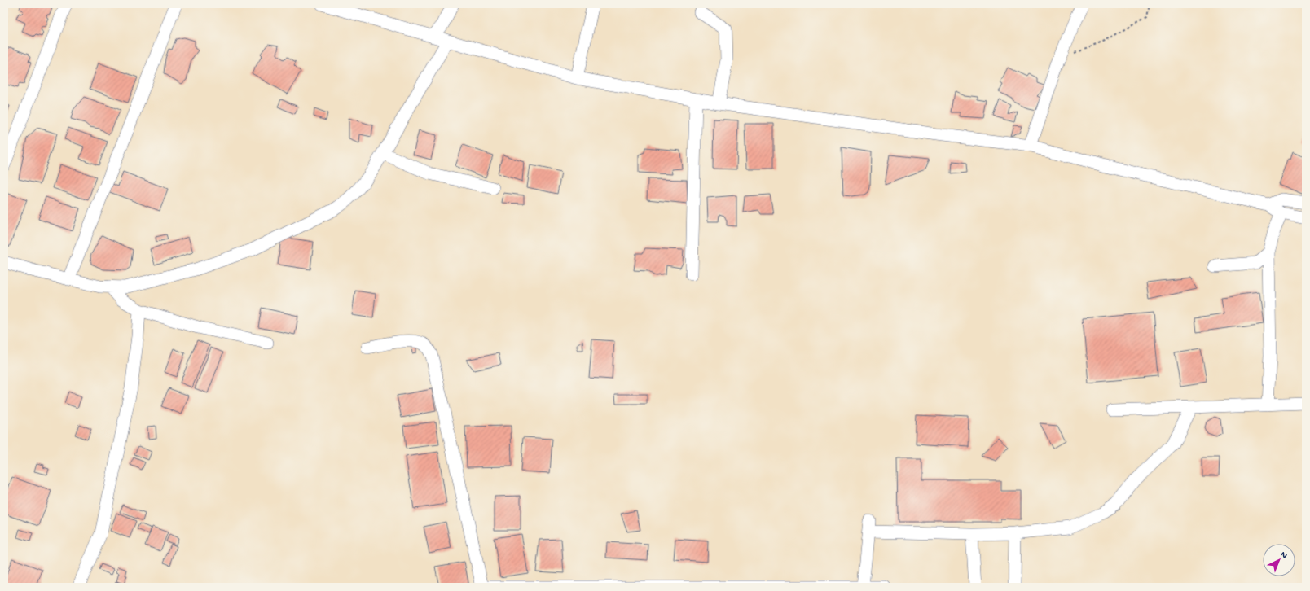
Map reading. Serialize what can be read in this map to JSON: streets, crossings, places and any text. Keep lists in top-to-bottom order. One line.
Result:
{"north":"top right"}
